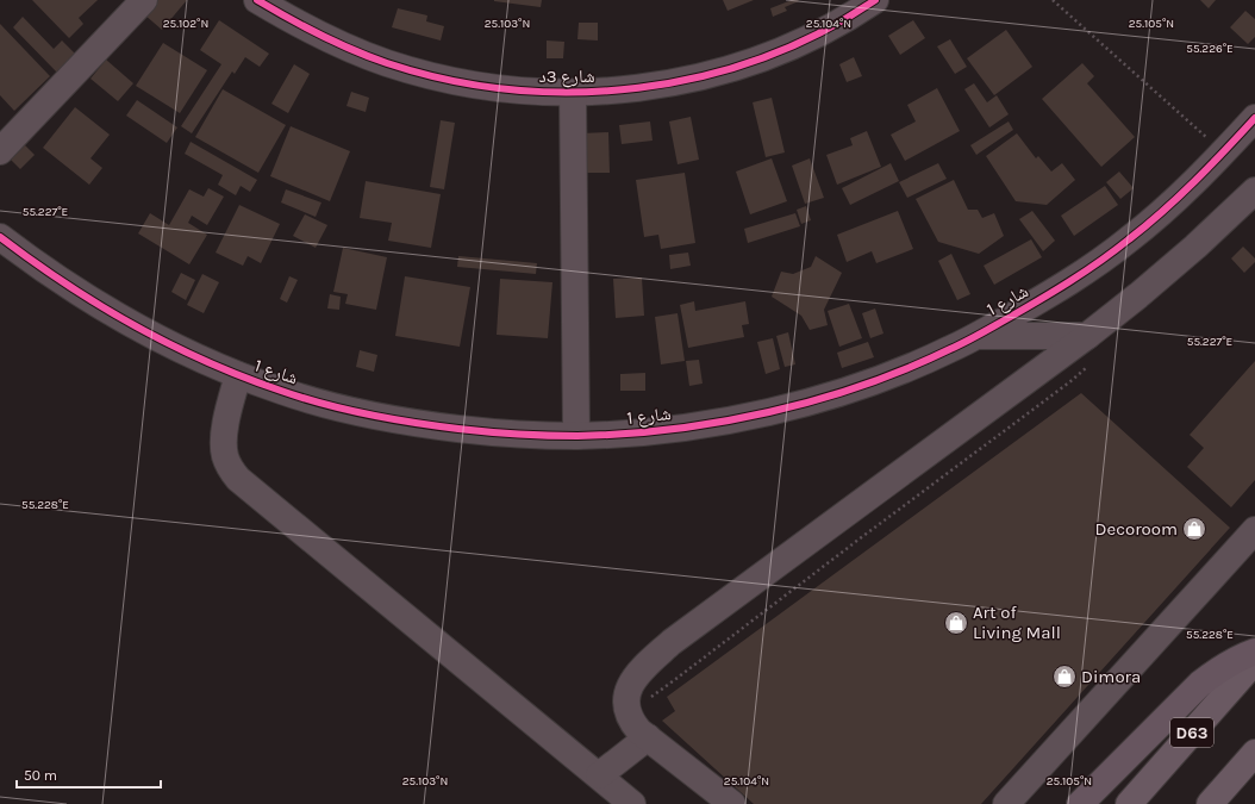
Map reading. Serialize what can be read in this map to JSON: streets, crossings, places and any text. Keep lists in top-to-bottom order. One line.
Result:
{"streets":{"main road":["D63"],"street":["شارع 3د","شارع 1"]},"places":{"shop":["Decoroom","Art of Living Mall","Dimora"]},"scale_bar":"50 m","coordinates":["25.102°N","25.103°N","25.104°N","25.105°N","55.226°E","55.227°E","55.228°E"]}
